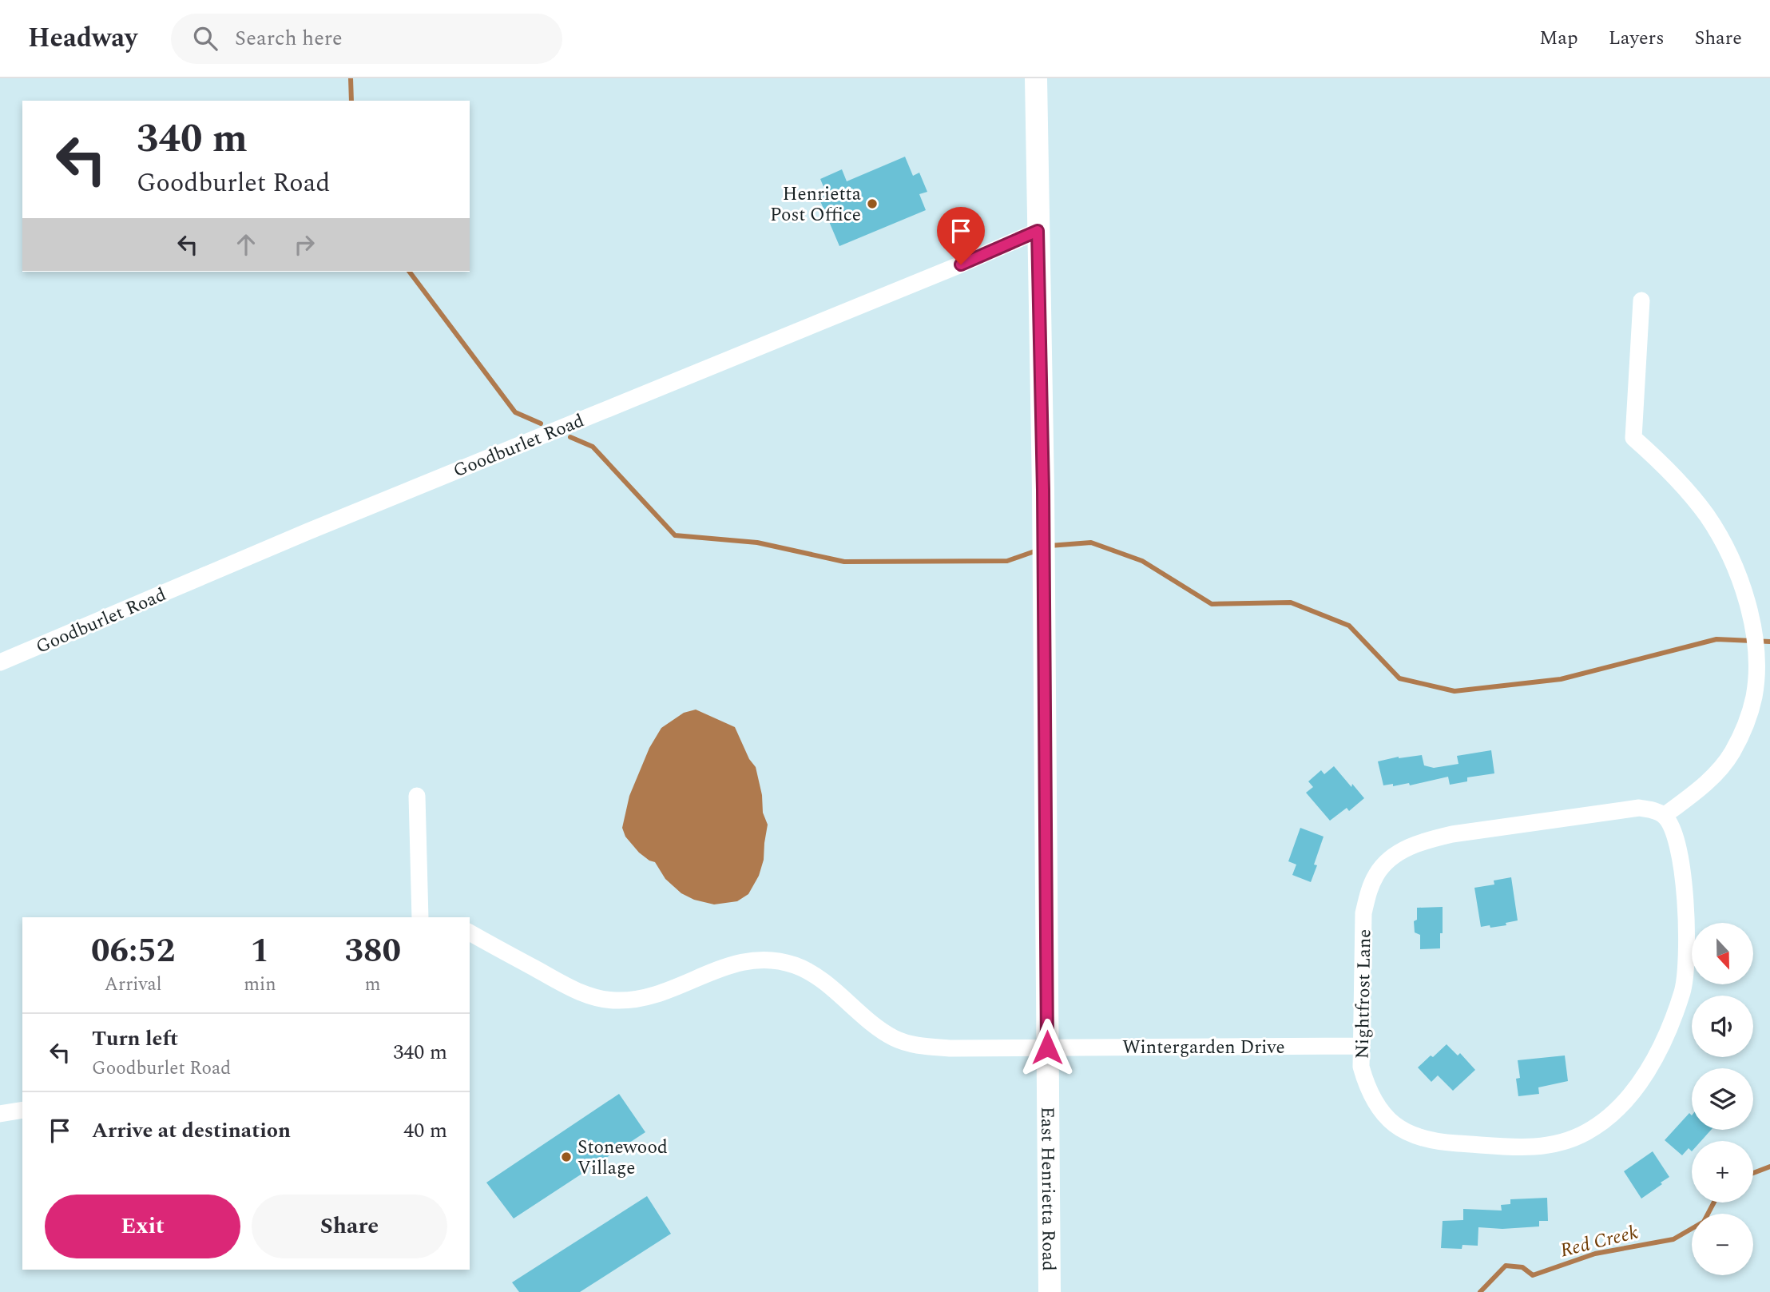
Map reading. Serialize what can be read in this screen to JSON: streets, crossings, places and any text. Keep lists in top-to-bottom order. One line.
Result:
{"streets":{"main road":["East Henrietta Road"],"street":["Goodburlet Road","Nightfrost Lane","Wintergarden Drive"]},"crossings":[["Goodburlet Road","East Henrietta Road"],["Nightfrost Lane","Wintergarden Drive"],["Wintergarden Drive","East Henrietta Road"]],"water":["Red Creek"],"places":["Henrietta Post Office","Stonewood Village"],"north":"bottom","page":{"header":"Headway","search":"Search here","nav":["Map","Layers","Share"],"turn":["340 m","Goodburlet Road"],"eta":["06:52","Arrival","1","min","380","m"],"map_buttons":["+","−"],"list":[{"name":"Turn left","note":"Goodburlet Road","value":"340 m"},{"name":"Arrive at destination","value":"40 m"}],"buttons":["Exit","Share"]}}
